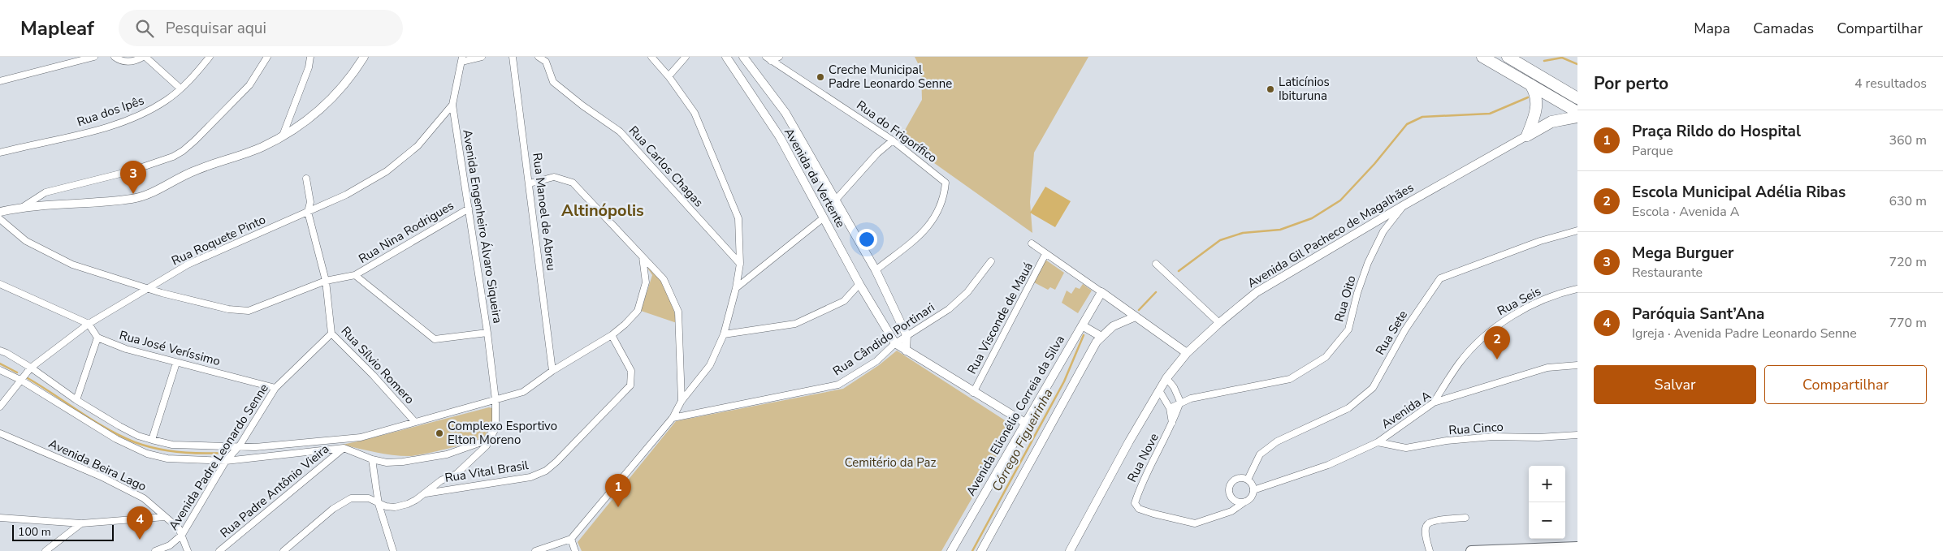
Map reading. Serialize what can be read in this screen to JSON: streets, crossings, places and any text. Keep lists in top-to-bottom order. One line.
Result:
{"streets":{"street":["Rua dos Ipês","Rua do Frigorífico","Rua Carlos Chagas","Avenida da Vertente","Rua Manoel de Abreu","Avenida Engenheiro Álvaro Siqueira","Rua Nina Rodrigues","Avenida Gil Pacheco de Magalhães","Rua Roquete Pinto","Rua Oito","Rua Seis","Rua Visconde de Mauá","Rua Sete","Rua Cândido Portinari","Rua José Veríssimo","Rua Sílvio Romero","Avenida A","Avenida Elionélio Correia da Silva","Rua Cinco","Avenida Padre Leonardo Senne","Rua Nove","Avenida Beira Lago","Rua Vital Brasil","Rua Padre Antônio Vieira"]},"crossings":[["Rua do Frigorífico","Avenida da Vertente"],["Avenida da Vertente","Rua Visconde de Mauá"],["Avenida da Vertente","Rua Cândido Portinari"],["Avenida da Vertente","Avenida Elionélio Correia da Silva"],["Avenida Engenheiro Álvaro Siqueira","Rua Nina Rodrigues"],["Avenida Engenheiro Álvaro Siqueira","Rua Roquete Pinto"],["Avenida Gil Pacheco de Magalhães","Rua Oito"],["Avenida Gil Pacheco de Magalhães","Rua Nove"],["Rua Roquete Pinto","Rua Sílvio Romero"],["Rua Oito","Rua Nove"],["Rua Seis","Avenida A"],["Rua Sete","Avenida A"],["Rua Sete","Rua Nove"],["Rua José Veríssimo","Avenida Padre Leonardo Senne"],["Rua Sílvio Romero","Avenida Padre Leonardo Senne"],["Avenida A","Rua Cinco"],["Avenida A","Rua Nove"],["Avenida Padre Leonardo Senne","Avenida Beira Lago"]],"districts":["Altinópolis"],"water":["Córrego Figueirinha"],"parks":["Cemitério da Paz"],"places":["Creche Municipal Padre Leonardo Senne","Laticínios Ibituruna","Complexo Esportivo Elton Moreno"],"scale_bar":"100 m","page":{"header":"Mapleaf","search":"Pesquisar aqui","nav":["Mapa","Camadas","Compartilhar"],"heading":["Por perto","4 resultados"],"list":[{"mark":"1","name":"Praça Rildo do Hospital","note":"Parque","value":"360 m"},{"mark":"2","name":"Escola Municipal Adélia Ribas","note":"Escola · Avenida A","value":"630 m"},{"mark":"3","name":"Mega Burguer","note":"Restaurante","value":"720 m"},{"mark":"4","name":"Paróquia Sant’Ana","note":"Igreja · Avenida Padre Leonardo Senne","value":"770 m"}],"pins":["3","2","1","4"],"buttons":["Salvar","Compartilhar"],"map_buttons":["+","−"],"scale":"100 m"}}
